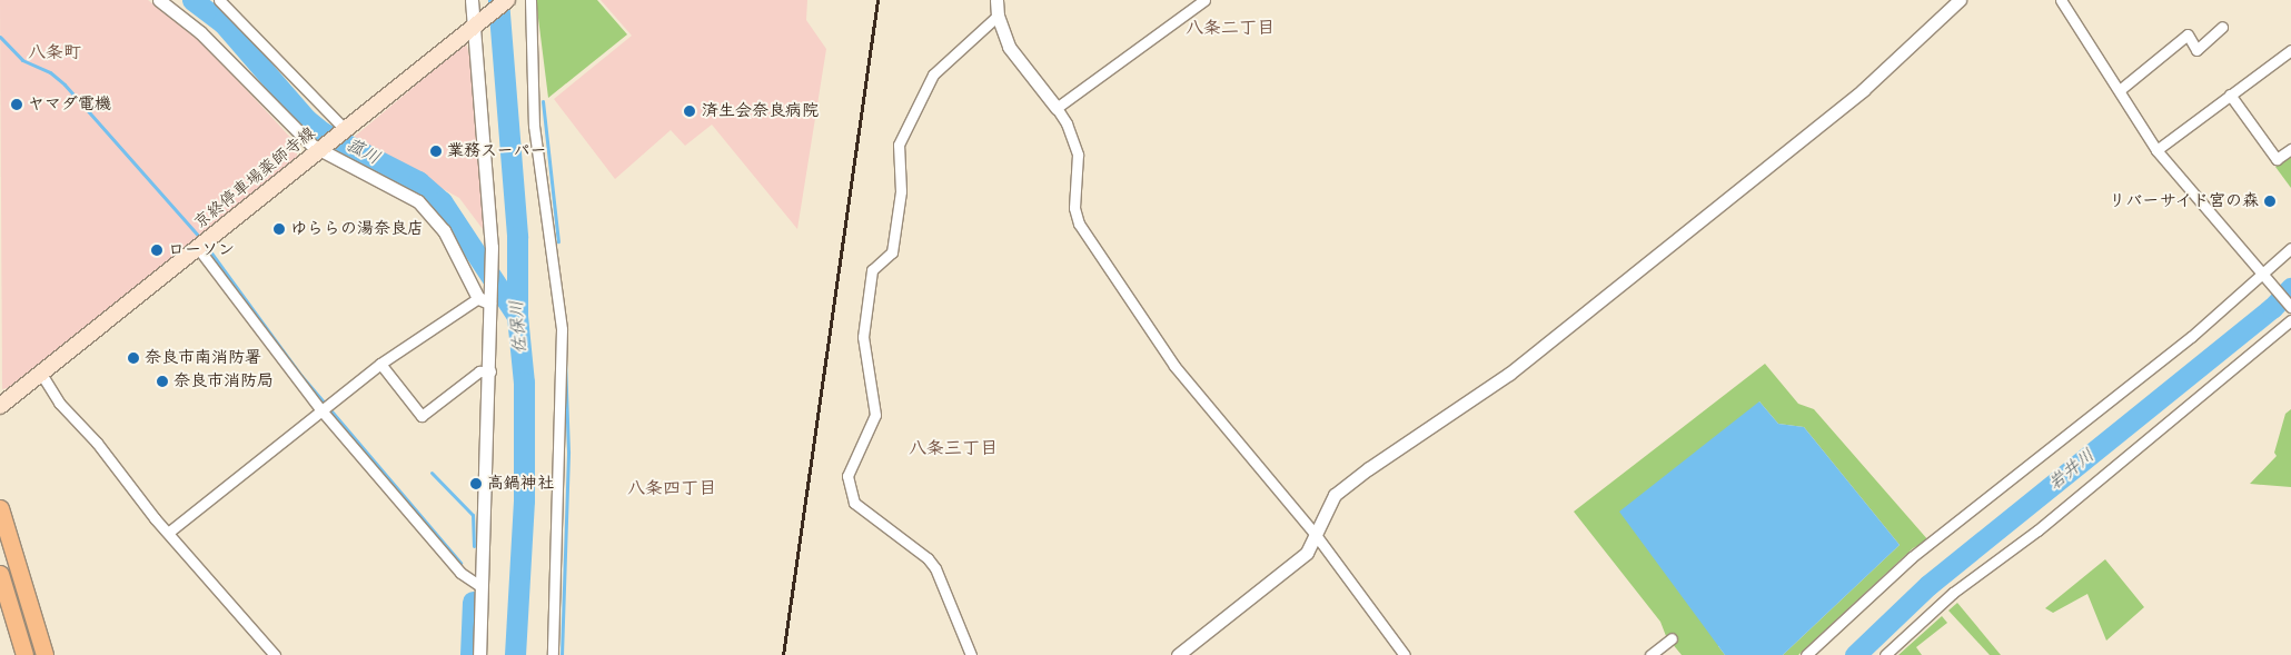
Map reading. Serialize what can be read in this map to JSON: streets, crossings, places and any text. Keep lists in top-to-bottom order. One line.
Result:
{"streets":{"main road":["京終停車場薬師寺線"]},"districts":["八条二丁目","八条町","八条三丁目","八条四丁目"],"water":["菰川","佐保川","岩井川"],"places":["ヤマダ電機","済生会奈良病院","業務スーパー","リバーサイド宮の森","ゆららの湯奈良店","ローソン","奈良市南消防署","奈良市消防局","高鍋神社"]}
